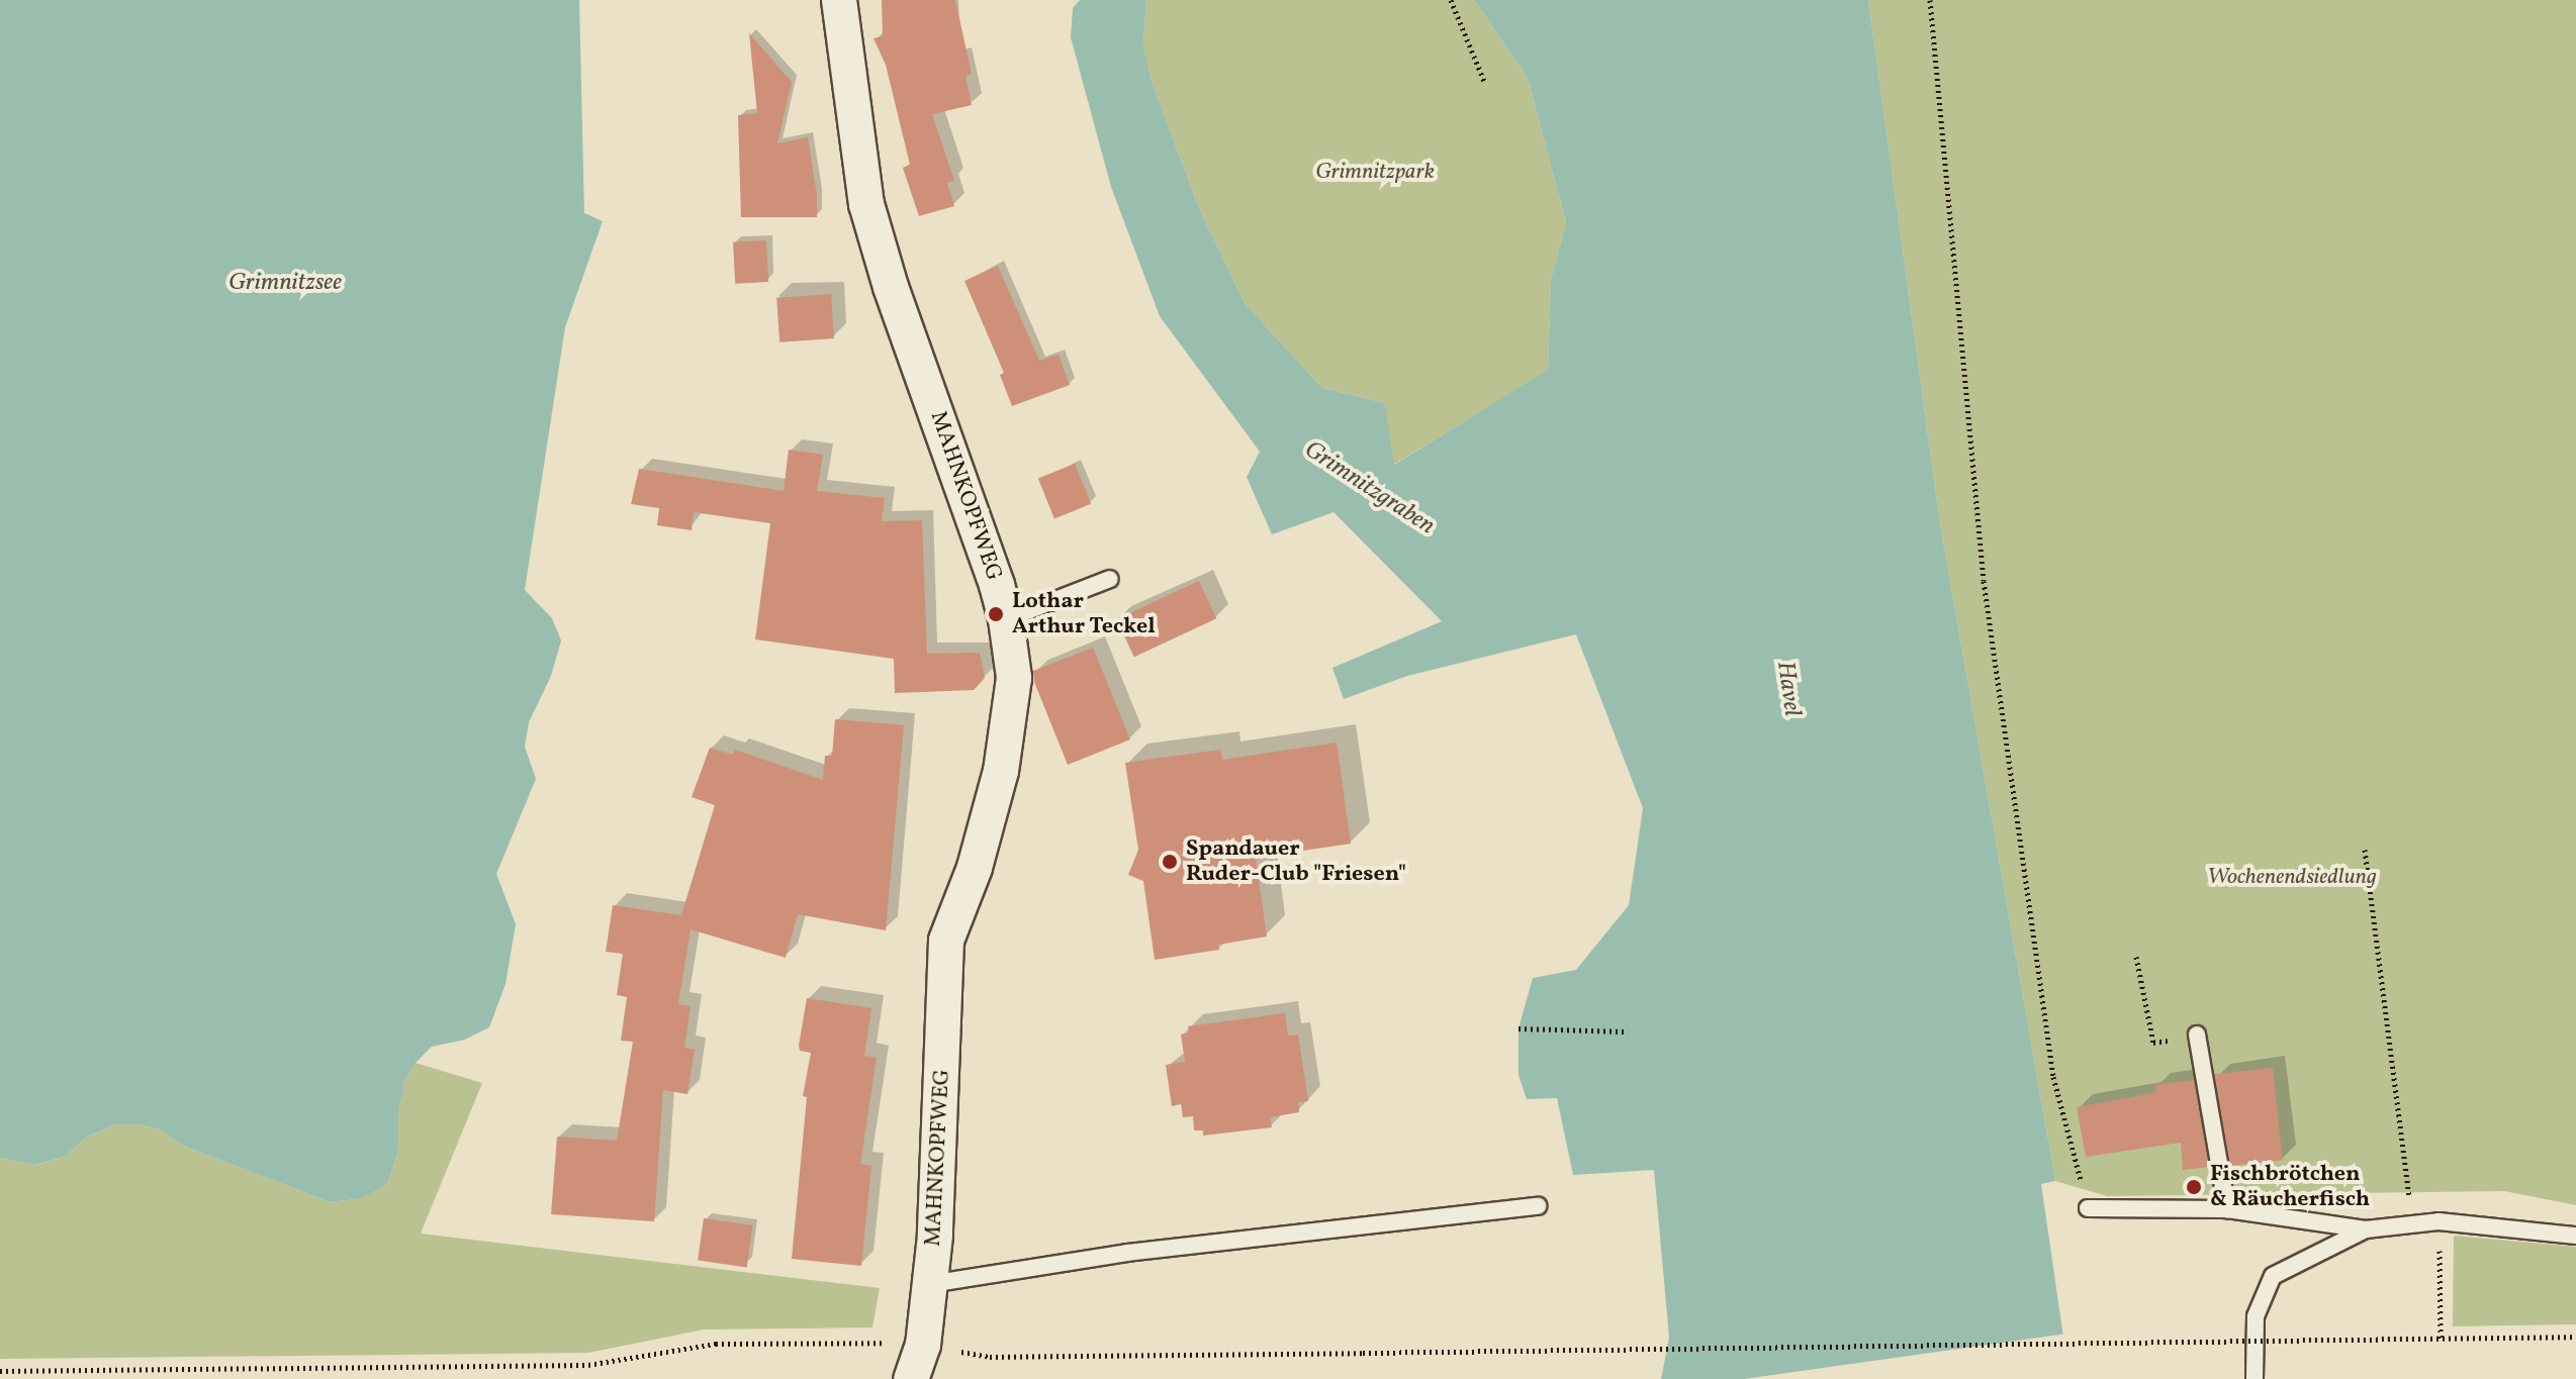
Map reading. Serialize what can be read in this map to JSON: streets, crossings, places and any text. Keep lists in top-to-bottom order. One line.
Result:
{"streets":{"street":["MAHNKOPFWEG"]},"water":["Grimnitzsee","Grimnitzgraben","Havel"],"parks":["Grimnitzpark","Wochenendsiedlung"],"places":["Lothar Arthur Teckel","Spandauer Ruder-Club \"Friesen\"","Fischbrötchen & Räucherfisch"]}
